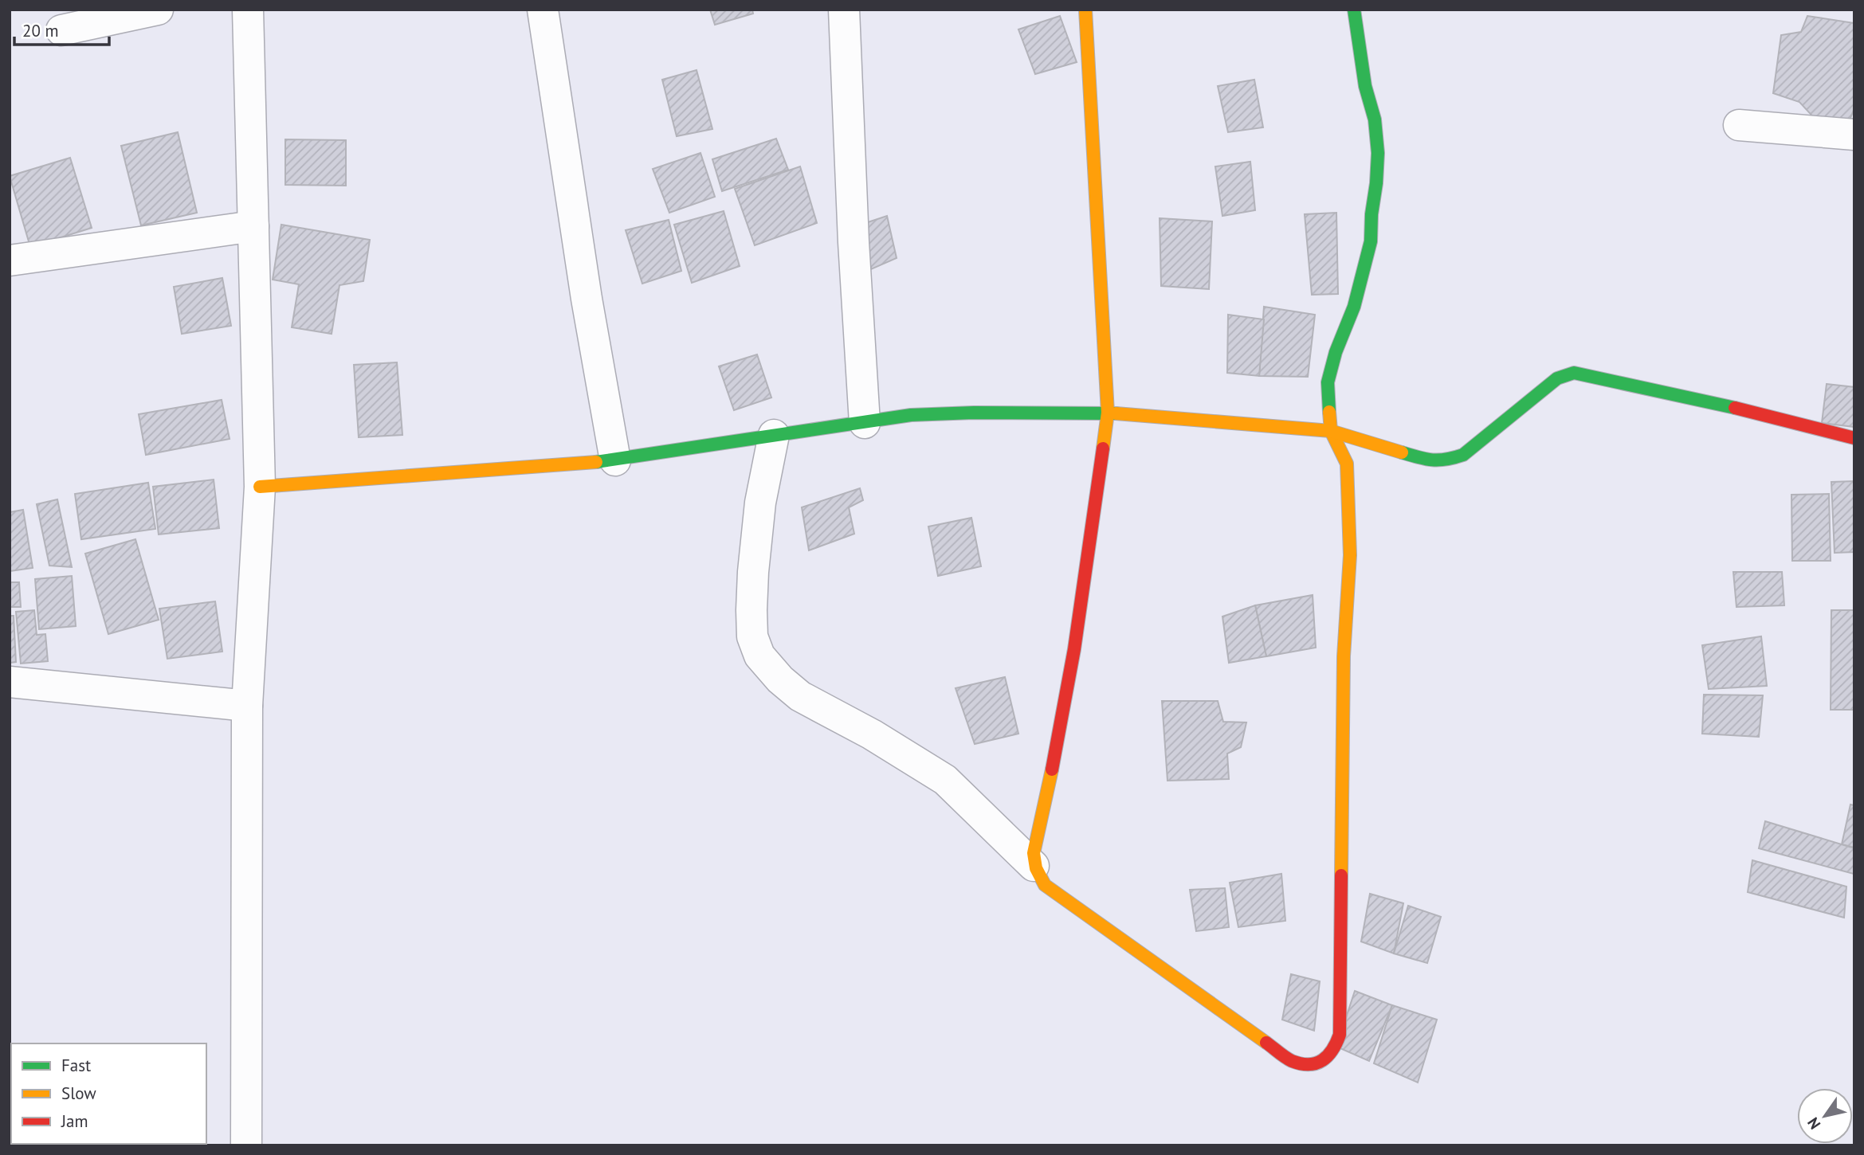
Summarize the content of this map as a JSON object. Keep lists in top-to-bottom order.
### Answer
{
  "legend": ["Fast", "Slow", "Jam"],
  "scale_bar": "20 m",
  "north": "bottom left"
}
